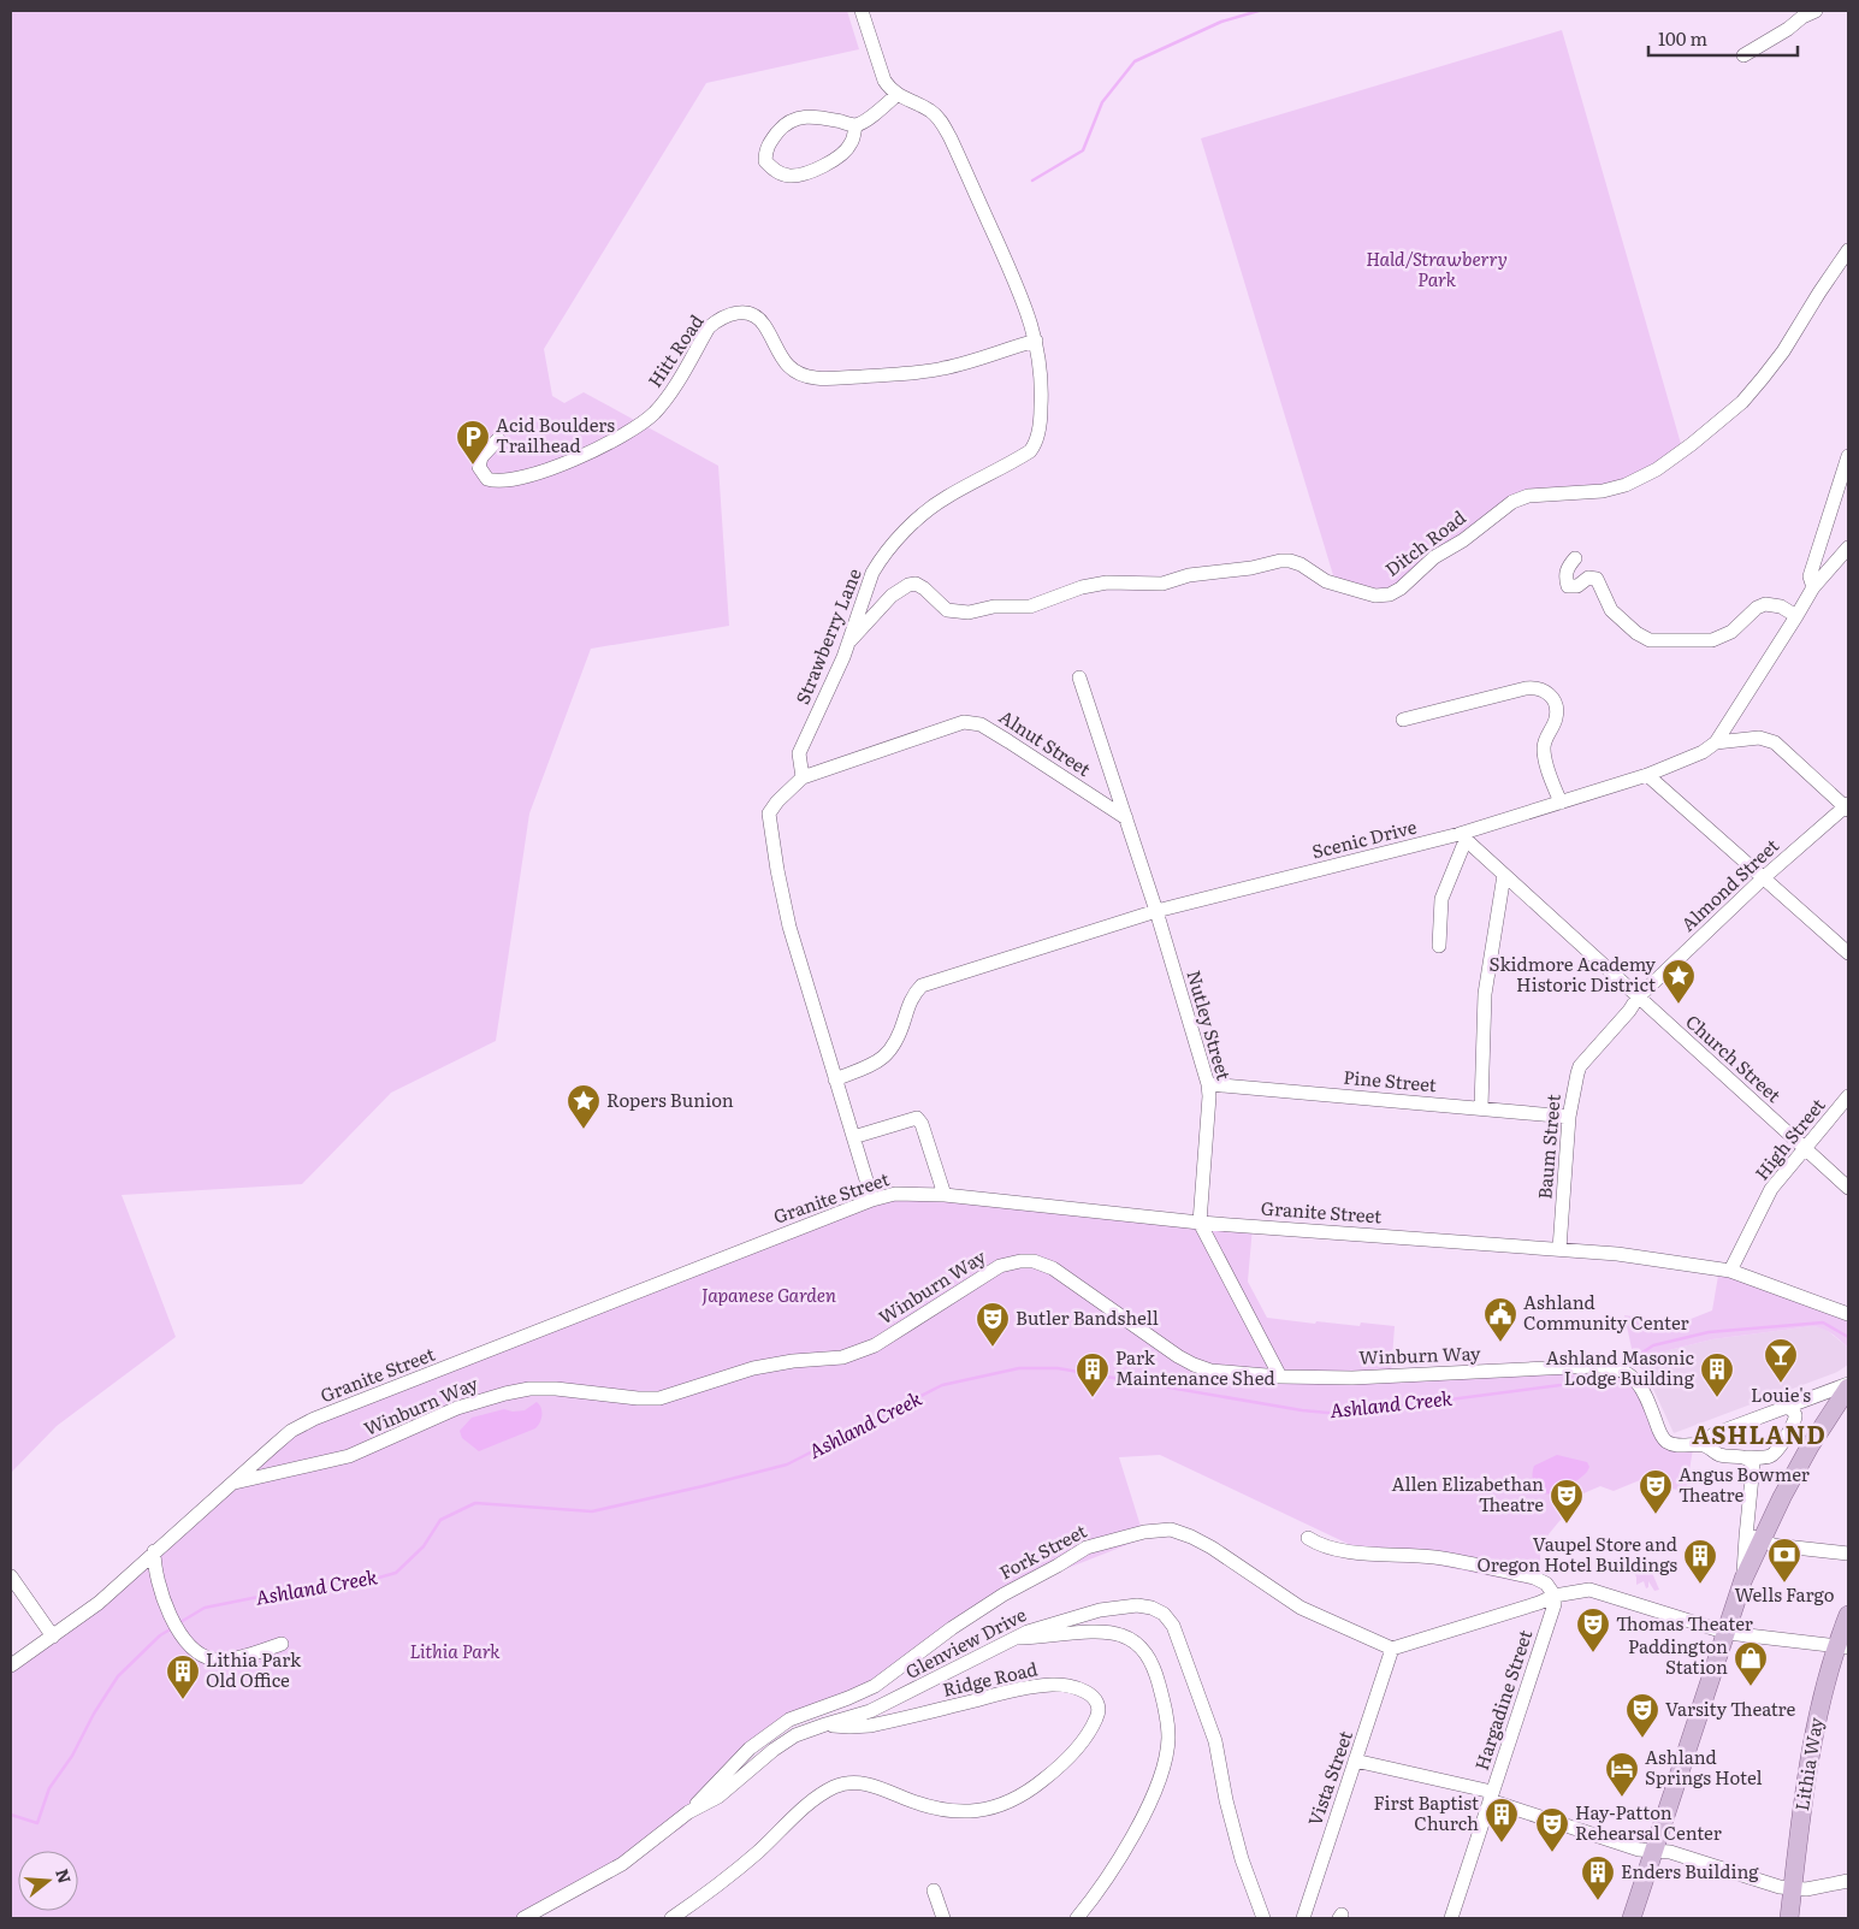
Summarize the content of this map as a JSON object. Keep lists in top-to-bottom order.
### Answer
{
  "streets": {
    "main road": ["Lithia Way"],
    "street": [
      "Hitt Road",
      "Ditch Road",
      "Strawberry Lane",
      "Alnut Street",
      "Scenic Drive",
      "Almond Street",
      "Nutley Street",
      "Church Street",
      "Pine Street",
      "High Street",
      "Baum Street",
      "Granite Street",
      "Winburn Way",
      "Fork Street",
      "Glenview Drive",
      "Ridge Road",
      "Hargadine Street",
      "Vista Street"
    ]
  },
  "crossings": [
    ["Hitt Road", "Strawberry Lane"],
    ["Ditch Road", "Strawberry Lane"],
    ["Strawberry Lane", "Alnut Street"],
    ["Alnut Street", "Nutley Street"],
    ["Scenic Drive", "Nutley Street"],
    ["Scenic Drive", "Church Street"],
    ["Almond Street", "Church Street"],
    ["Almond Street", "Baum Street"],
    ["Nutley Street", "Pine Street"],
    ["Nutley Street", "Granite Street"],
    ["Church Street", "High Street"],
    ["Church Street", "Baum Street"],
    ["Pine Street", "Baum Street"],
    ["High Street", "Granite Street"],
    ["Baum Street", "Granite Street"],
    ["Granite Street", "Winburn Way"],
    ["Fork Street", "Glenview Drive"],
    ["Fork Street", "Vista Street"],
    ["Glenview Drive", "Ridge Road"]
  ],
  "districts": ["ASHLAND"],
  "water": ["Ashland Creek"],
  "parks": ["Hald/Strawberry Park", "Japanese Garden", "Lithia Park"],
  "places": {
    "parking": ["Acid Boulders Trailhead"],
    "place": ["Skidmore Academy Historic District", "Ropers Bunion"],
    "public building": ["Ashland Community Center"],
    "theatre": [
      "Butler Bandshell",
      "Angus Bowmer Theatre",
      "Allen Elizabethan Theatre",
      "Thomas Theater",
      "Varsity Theatre",
      "Hay-Patton Rehearsal Center"
    ],
    "bar": ["Louie's"],
    "building": [
      "Park Maintenance Shed",
      "Ashland Masonic Lodge Building",
      "Vaupel Store and Oregon Hotel Buildings",
      "Lithia Park Old Office",
      "First Baptist Church",
      "Enders Building"
    ],
    "bank": ["Wells Fargo"],
    "shop": ["Paddington Station"],
    "hotel": ["Ashland Springs Hotel"]
  },
  "scale_bar": "100 m",
  "north": "right"
}
